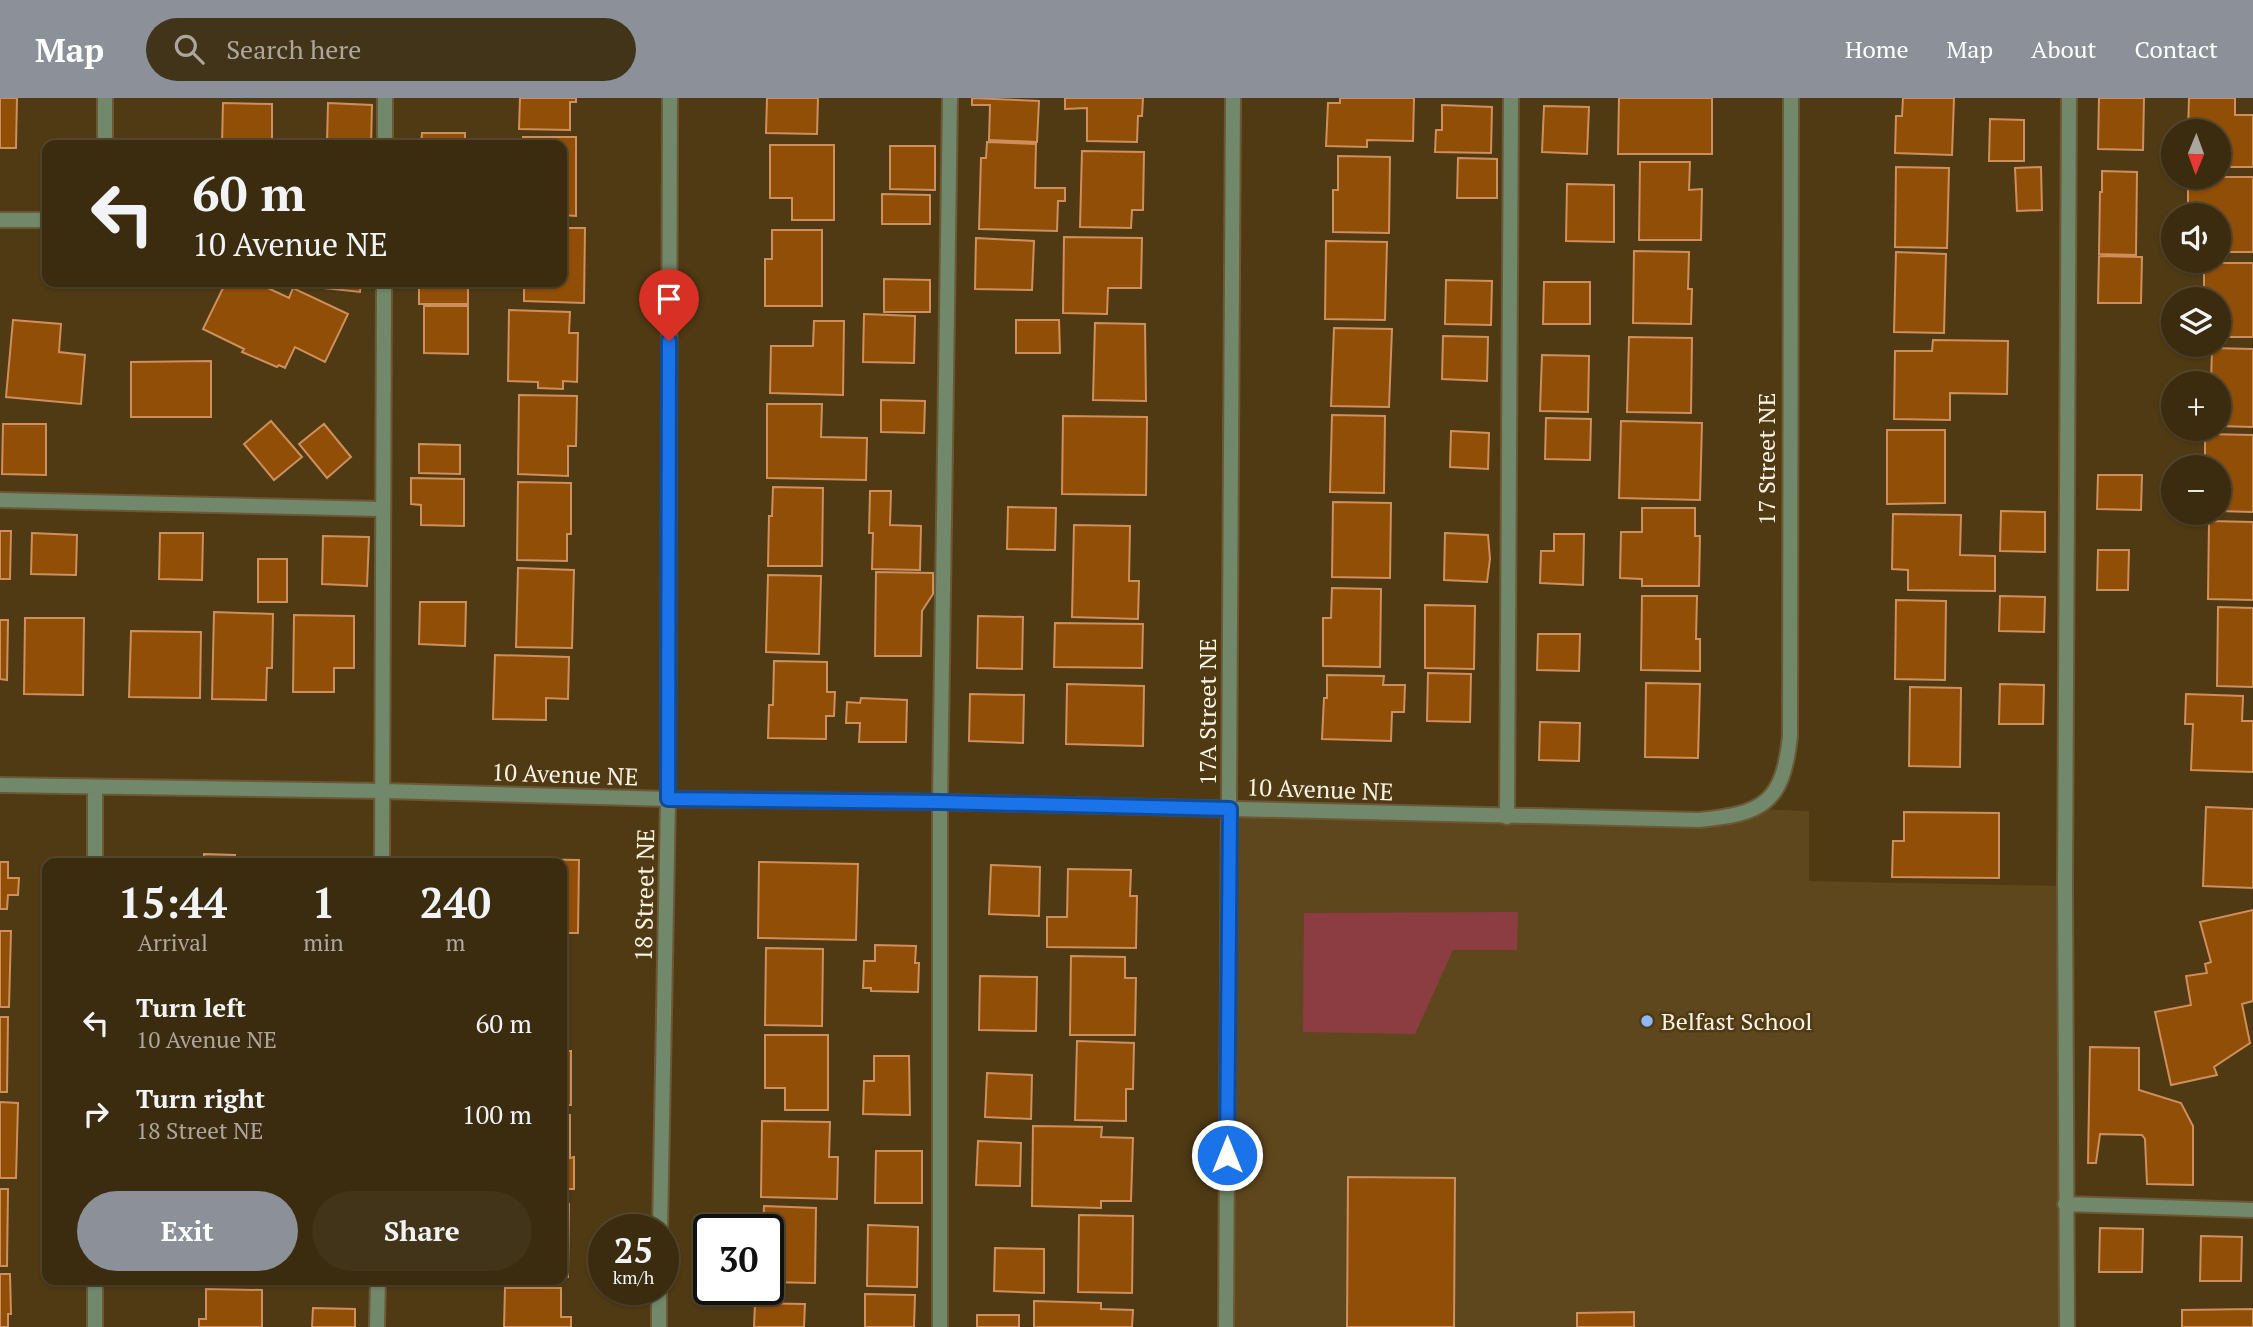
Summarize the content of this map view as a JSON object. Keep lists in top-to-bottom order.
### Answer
{
  "streets": {
    "street": [
      "17 Street NE",
      "17A Street NE",
      "10 Avenue NE",
      "18 Street NE"
    ]
  },
  "crossings": [
    ["17 Street NE", "10 Avenue NE"],
    ["17A Street NE", "10 Avenue NE"],
    ["10 Avenue NE", "18 Street NE"]
  ],
  "places": ["Belfast School"],
  "north": "bottom",
  "page": {
    "header": "Map",
    "search": "Search here",
    "nav": [
      "Home",
      "Map",
      "About",
      "Contact"
    ],
    "map_buttons": ["+", "−"],
    "turn": ["60 m", "10 Avenue NE"],
    "eta": [
      "15:44",
      "Arrival",
      "1",
      "min",
      "240",
      "m"
    ],
    "list": [
      {
        "name": "Turn left",
        "note": "10 Avenue NE",
        "value": "60 m"
      },
      {
        "name": "Turn right",
        "note": "18 Street NE",
        "value": "100 m"
      }
    ],
    "buttons": ["Exit", "Share"],
    "speed": "25 km/h",
    "limit": "30"
  }
}
